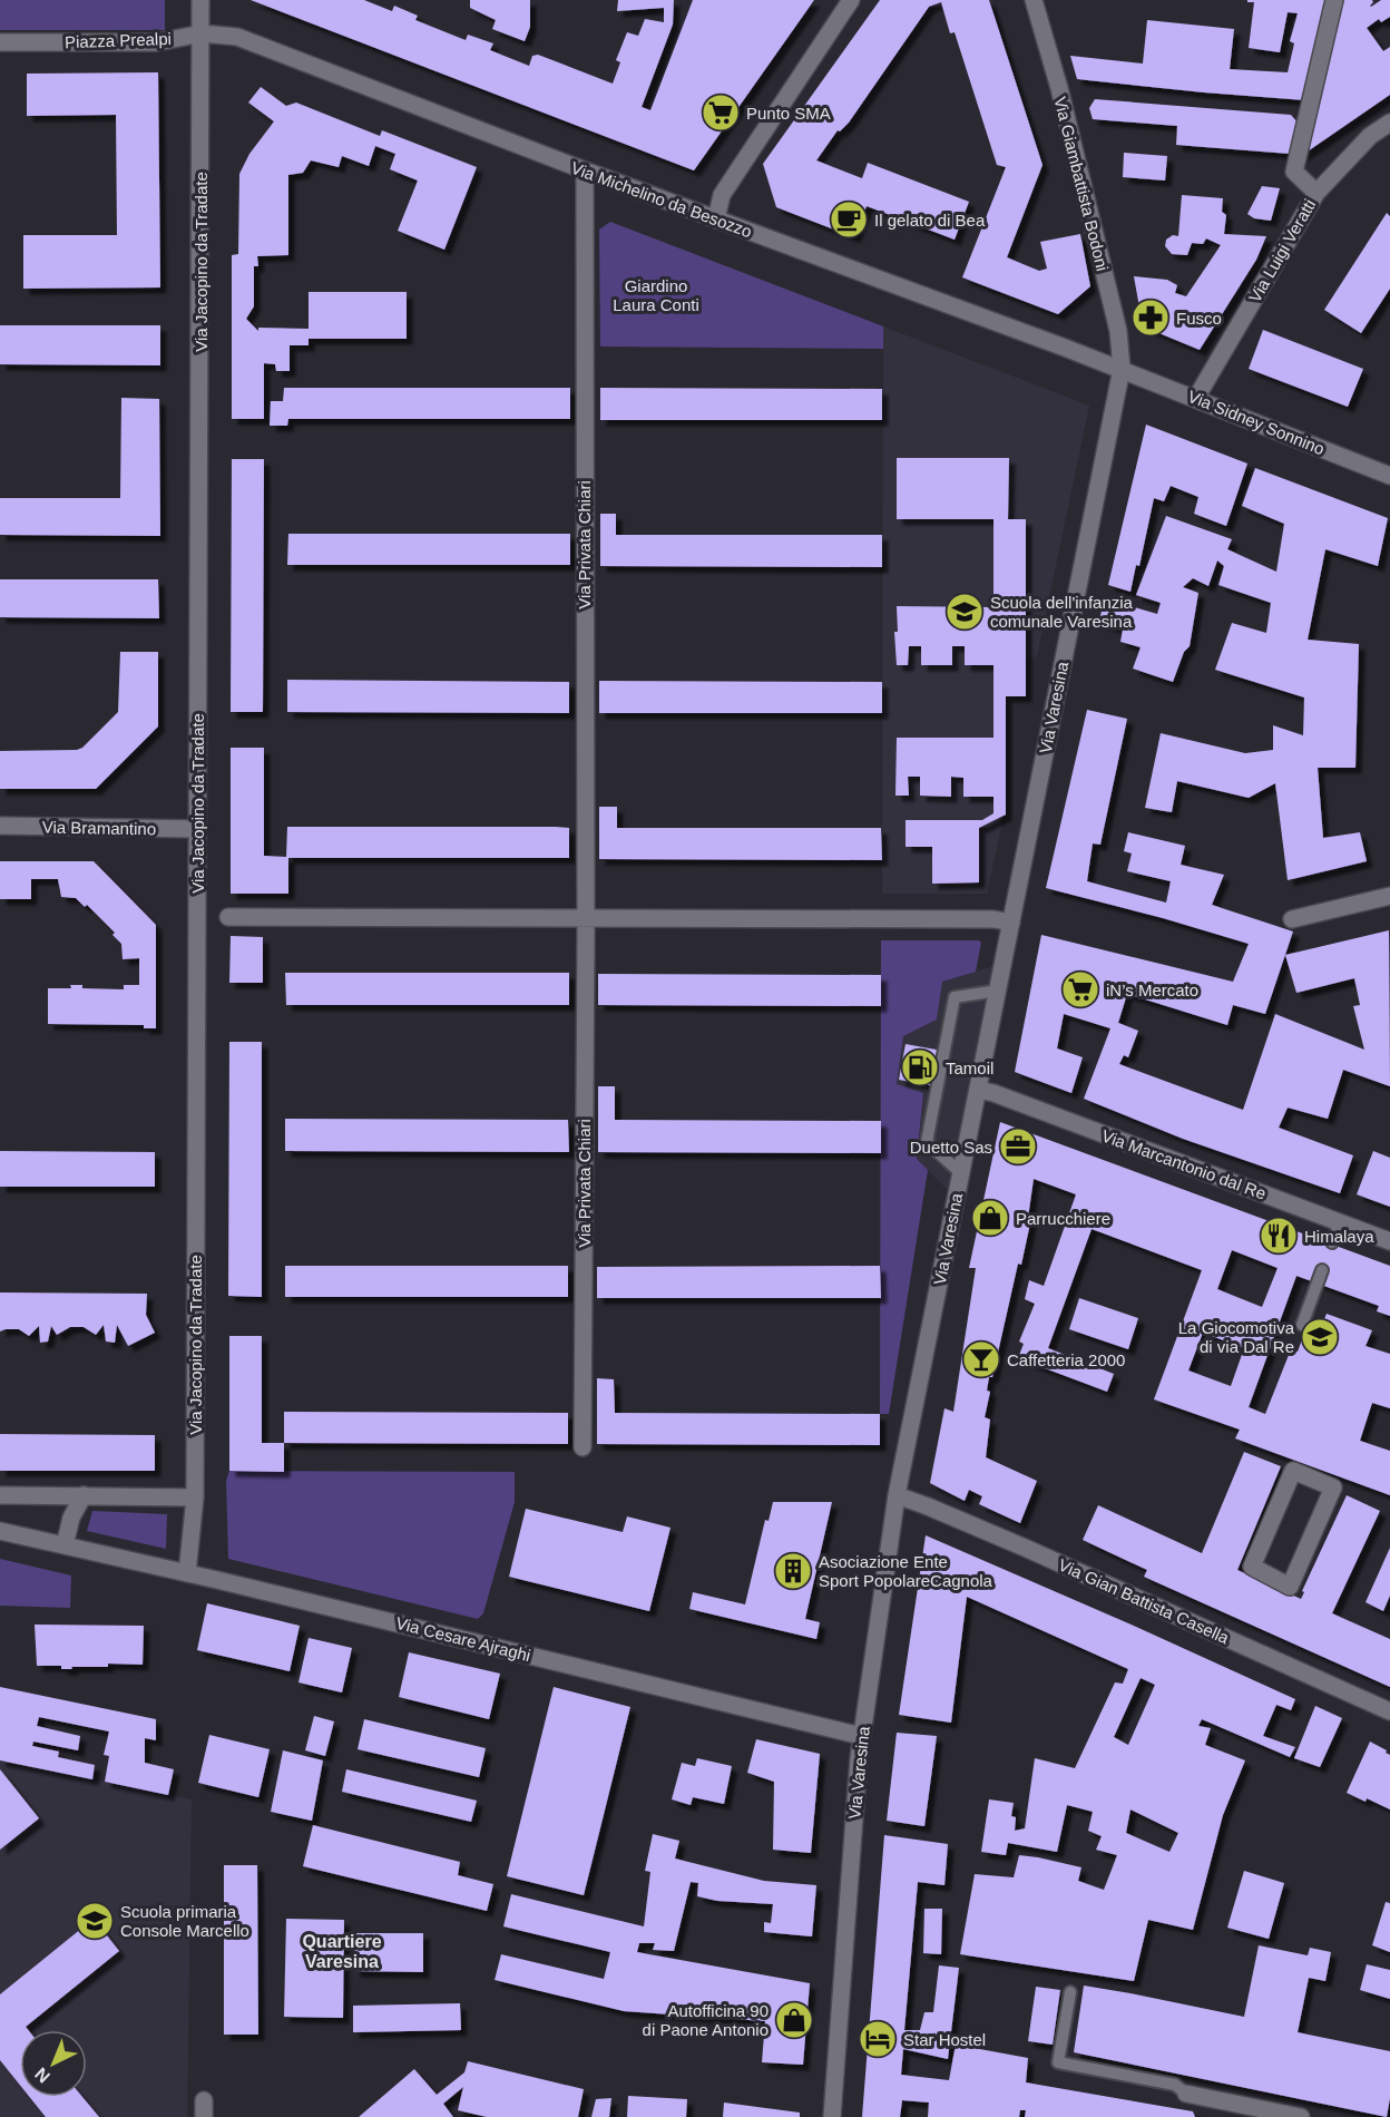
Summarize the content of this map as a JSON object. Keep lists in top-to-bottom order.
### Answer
{
  "streets": {
    "street": [
      "Piazza Prealpi",
      "Via Giambattista Bodoni",
      "Via Michelino da Besozzo",
      "Via Luigi Veratti",
      "Via Jacopino da Tradate",
      "Via Sidney Sonnino",
      "Via Privata Chiari",
      "Via Varesina",
      "Via Bramantino",
      "Via Marcantonio dal Re",
      "Via Gian Battista Casella",
      "Via Cesare Ajraghi"
    ]
  },
  "crossings": [
    ["Piazza Prealpi", "Via Michelino da Besozzo"],
    ["Piazza Prealpi", "Via Jacopino da Tradate"],
    ["Via Giambattista Bodoni", "Via Michelino da Besozzo"],
    ["Via Giambattista Bodoni", "Via Sidney Sonnino"],
    ["Via Giambattista Bodoni", "Via Varesina"],
    ["Via Michelino da Besozzo", "Via Jacopino da Tradate"],
    ["Via Michelino da Besozzo", "Via Sidney Sonnino"],
    ["Via Michelino da Besozzo", "Via Privata Chiari"],
    ["Via Michelino da Besozzo", "Via Varesina"],
    ["Via Luigi Veratti", "Via Sidney Sonnino"],
    ["Via Jacopino da Tradate", "Via Bramantino"],
    ["Via Jacopino da Tradate", "Via Cesare Ajraghi"],
    ["Via Sidney Sonnino", "Via Varesina"],
    ["Via Varesina", "Via Marcantonio dal Re"],
    ["Via Varesina", "Via Gian Battista Casella"],
    ["Via Varesina", "Via Cesare Ajraghi"]
  ],
  "districts": ["Quartiere Varesina"],
  "parks": ["Giardino Laura Conti"],
  "places": {
    "supermarket": ["Punto SMA", "iN’s Mercato"],
    "cafe": ["Il gelato di Bea"],
    "pharmacy": ["Fusco"],
    "school or university": ["Scuola dell'infanzia comunale Varesina", "La Giocomotiva di via Dal Re", "Scuola primaria Console Marcello"],
    "fuel station": ["Tamoil"],
    "office": ["Duetto Sas"],
    "shop": ["Parrucchiere", "Autofficina 90 di Paone Antonio"],
    "restaurant": ["Himalaya"],
    "bar": ["Caffetteria 2000"],
    "building": ["Asociazione Ente Sport PopolareCagnola"],
    "hotel": ["Star Hostel"]
  },
  "north": "bottom left"
}
